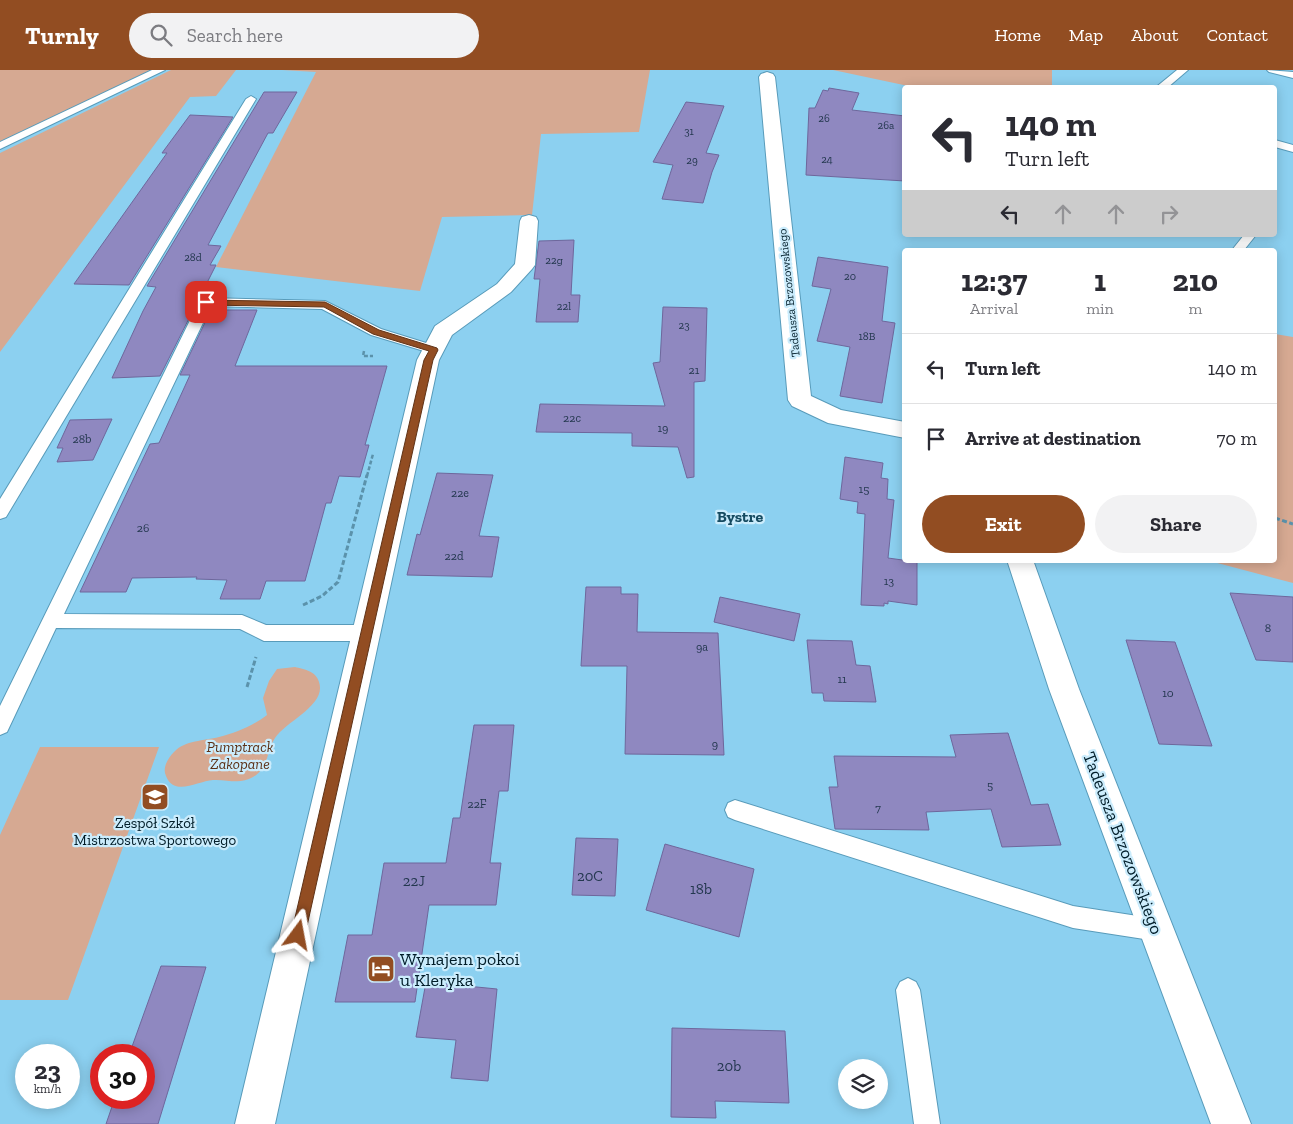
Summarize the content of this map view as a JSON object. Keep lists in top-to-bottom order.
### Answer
{
  "streets": {
    "street": ["Tadeusza Brzozowskiego"]
  },
  "districts": ["Bystre"],
  "parks": ["Pumptrack Zakopane"],
  "places": {
    "school or university": ["Zespół Szkół Mistrzostwa Sportowego"],
    "hotel": ["Wynajem pokoi u Kleryka"]
  },
  "house_numbers": [
    "26",
    "26a",
    "31",
    "24",
    "29",
    "28d",
    "22g",
    "20",
    "22l",
    "23",
    "18B",
    "21",
    "22c",
    "19",
    "28b",
    "15",
    "22e",
    "26",
    "22d",
    "13",
    "8",
    "9a",
    "11",
    "10",
    "9",
    "5",
    "22F",
    "7",
    "20C",
    "22J",
    "18b",
    "20b"
  ],
  "page": {
    "header": "Turnly",
    "search": "Search here",
    "nav": [
      "Home",
      "Map",
      "About",
      "Contact"
    ],
    "turn": ["140 m", "Turn left"],
    "eta": [
      "12:37",
      "Arrival",
      "1",
      "min",
      "210",
      "m"
    ],
    "list": [
      {
        "name": "Turn left",
        "value": "140 m"
      },
      {
        "name": "Arrive at destination",
        "value": "70 m"
      }
    ],
    "buttons": ["Exit", "Share"],
    "speed": "23 km/h",
    "limit": "30"
  }
}
